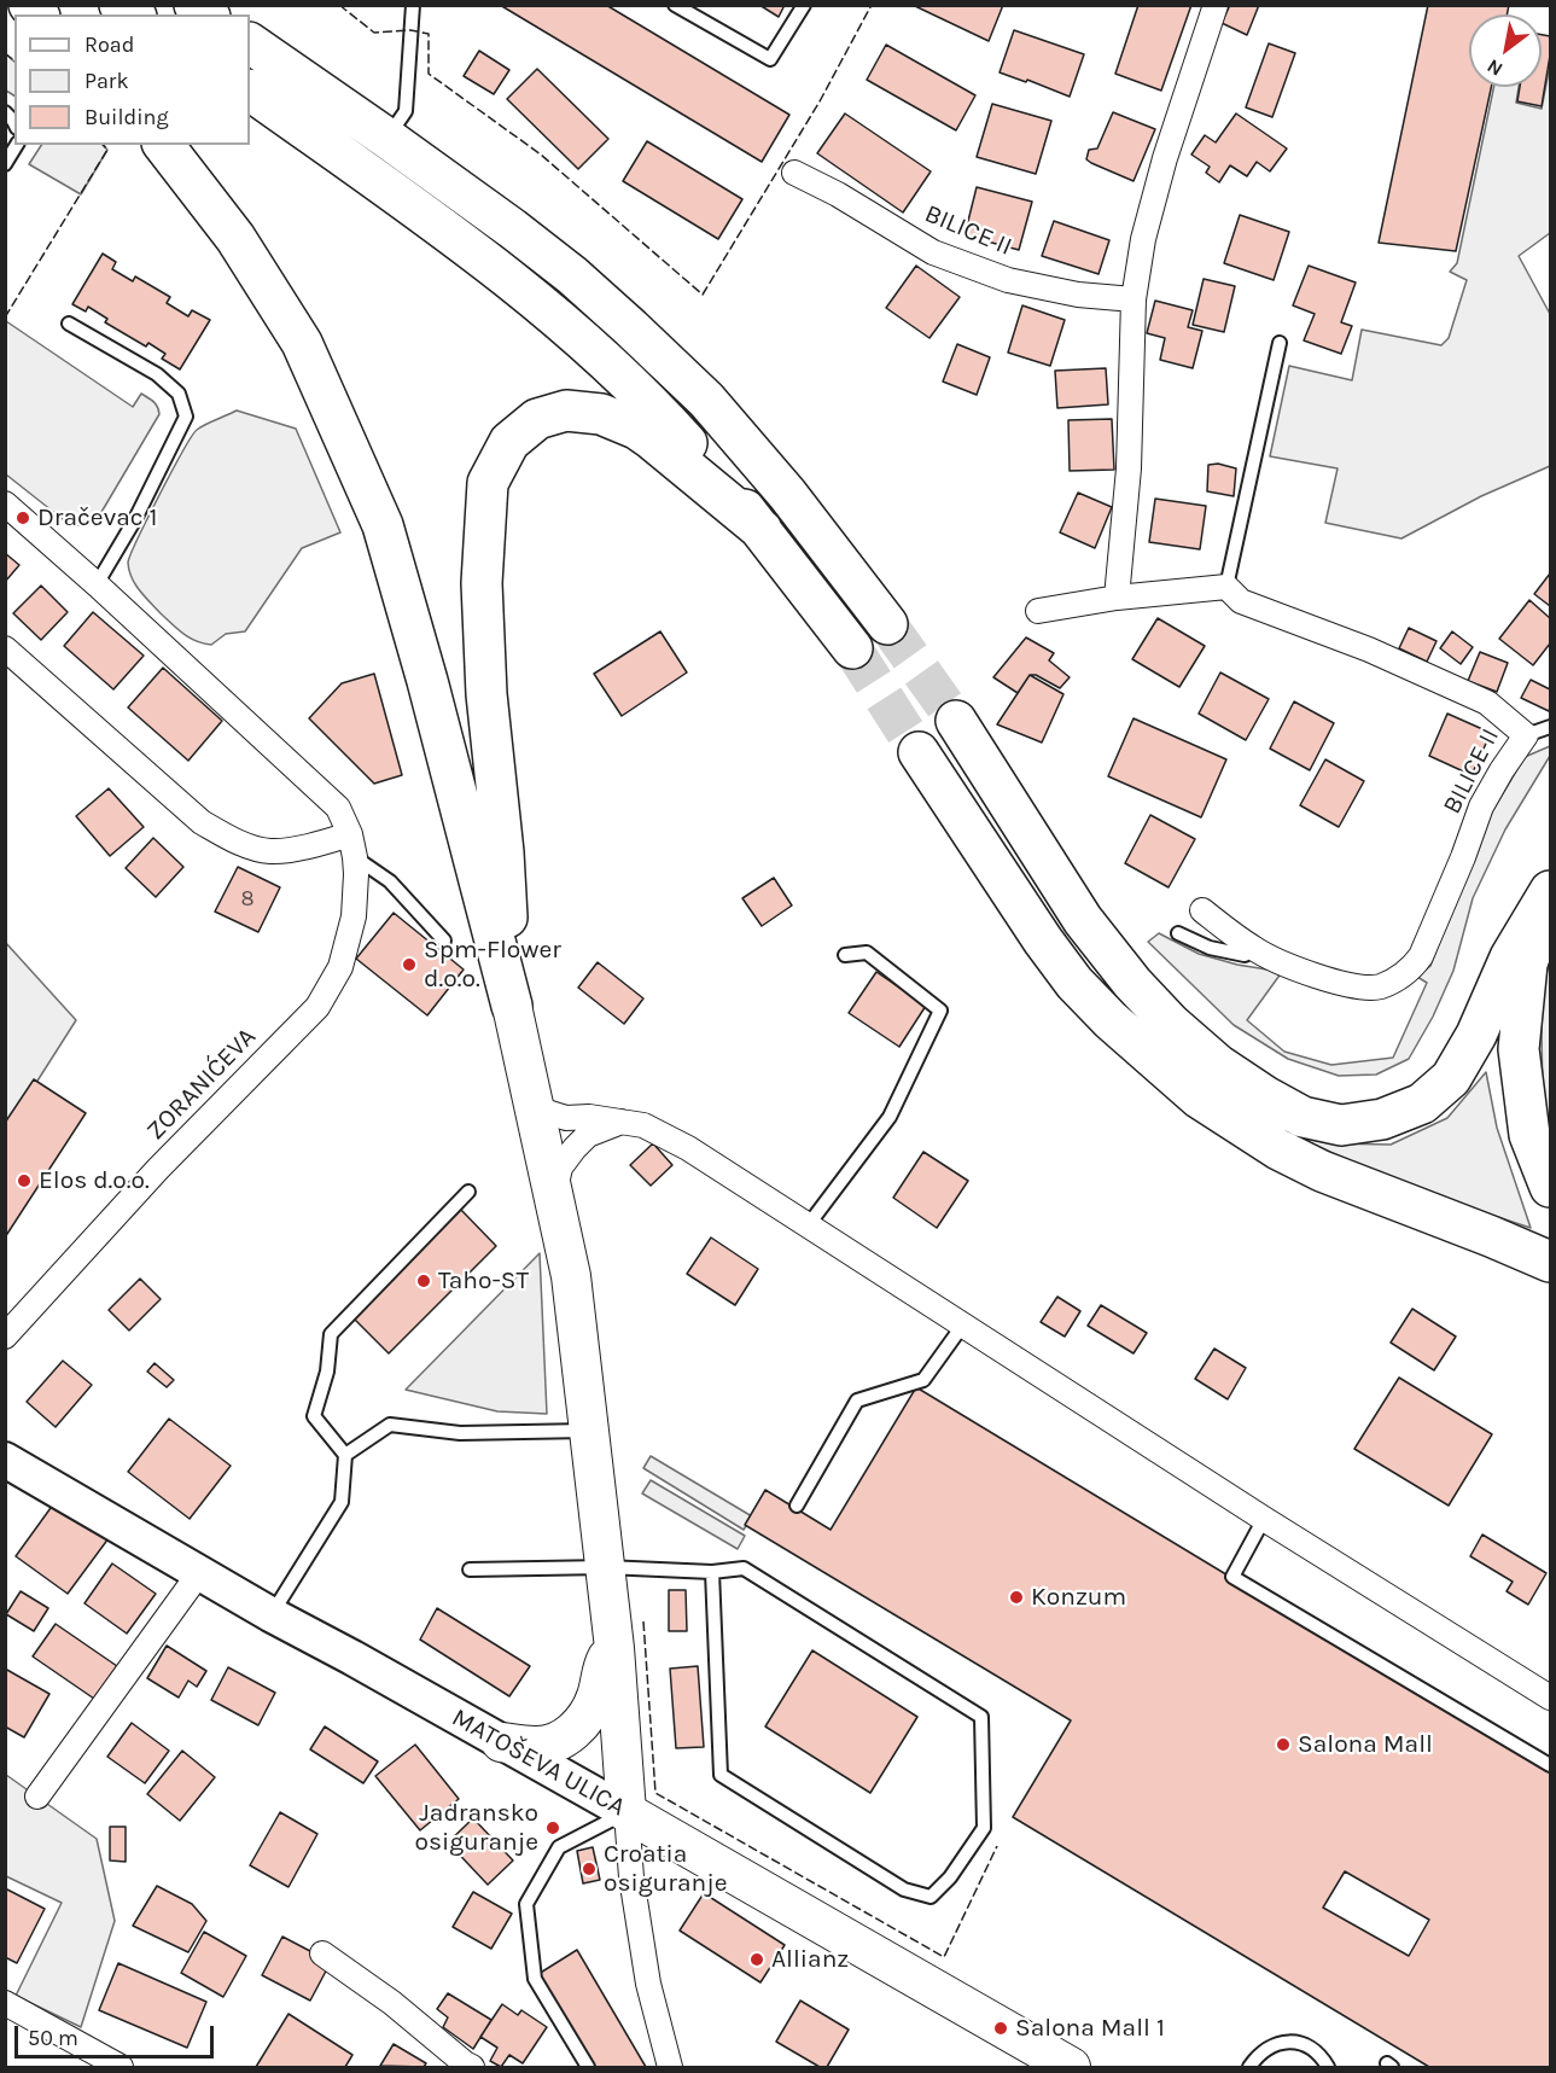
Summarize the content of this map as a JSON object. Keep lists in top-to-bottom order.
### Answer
{
  "streets": {
    "main road": ["MATOŠEVA ULICA"],
    "street": ["BILICE II", "ZORANIĆEVA"]
  },
  "places": [
    "Dračevac 1",
    "Spm-Flower d.o.o.",
    "Elos d.o.o.",
    "Taho-ST",
    "Konzum",
    "Salona Mall",
    "Jadransko osiguranje",
    "Croatia osiguranje",
    "Allianz",
    "Salona Mall 1"
  ],
  "house_numbers": ["8"],
  "legend": ["Road", "Park", "Building"],
  "scale_bar": "50 m",
  "north": "bottom left"
}
